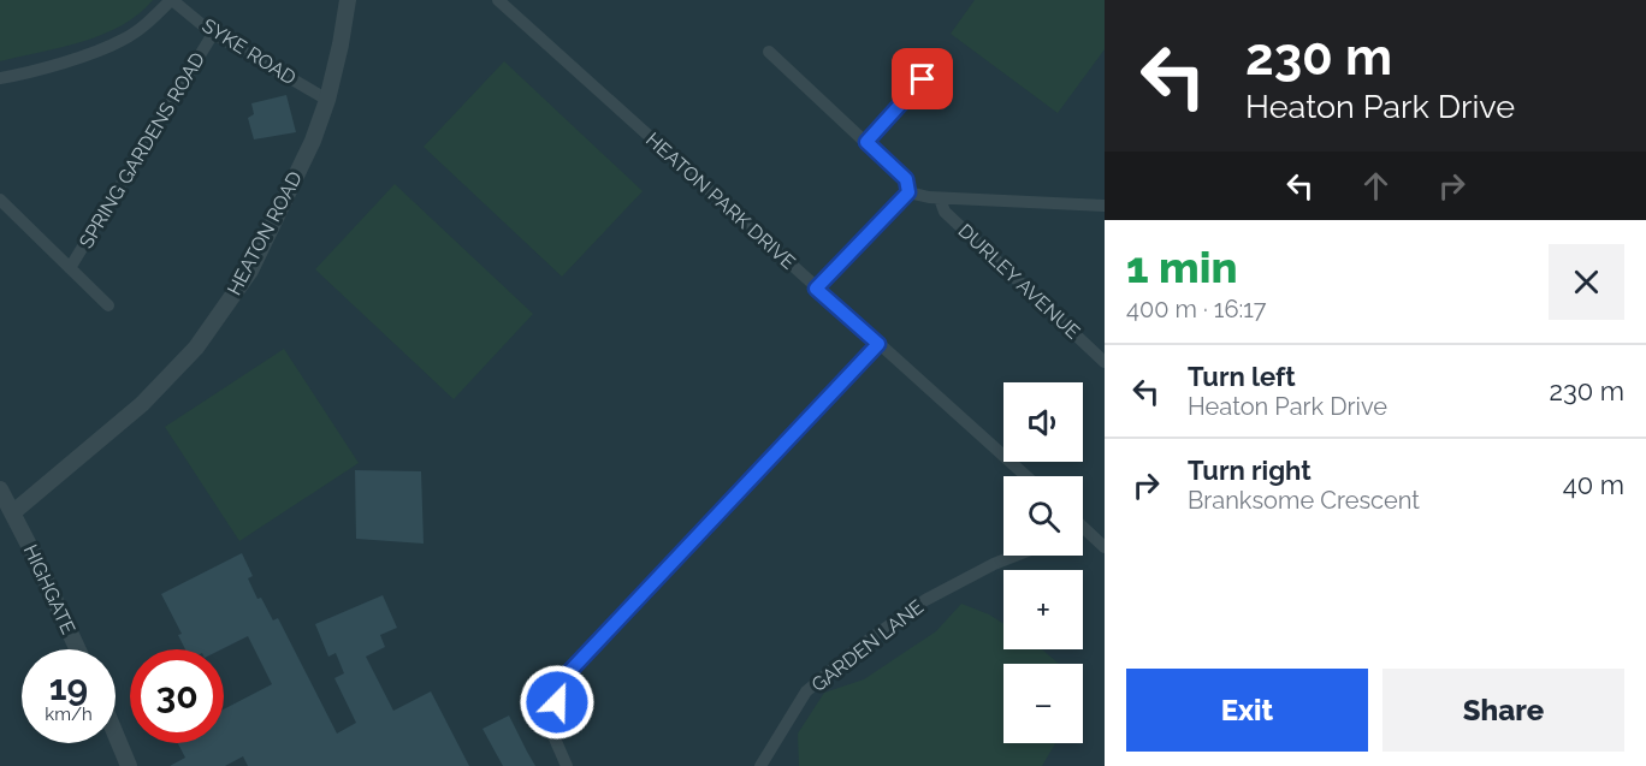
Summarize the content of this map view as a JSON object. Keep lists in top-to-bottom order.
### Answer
{
  "streets": {
    "street": [
      "SYKE ROAD",
      "SPRING GARDENS ROAD",
      "HEATON PARK DRIVE",
      "HEATON ROAD",
      "DURLEY AVENUE",
      "HIGHGATE",
      "GARDEN LANE"
    ]
  },
  "crossings": [
    ["SYKE ROAD", "SPRING GARDENS ROAD"],
    ["SYKE ROAD", "HEATON ROAD"],
    ["HEATON ROAD", "HIGHGATE"]
  ],
  "page": {
    "turn": ["230 m", "Heaton Park Drive"],
    "heading": ["1 min", "400 m · 16:17"],
    "list": [
      {
        "name": "Turn left",
        "note": "Heaton Park Drive",
        "value": "230 m"
      },
      {
        "name": "Turn right",
        "note": "Branksome Crescent",
        "value": "40 m"
      }
    ],
    "map_buttons": ["+", "−"],
    "speed": "19 km/h",
    "limit": "30",
    "buttons": ["Exit", "Share"]
  }
}
